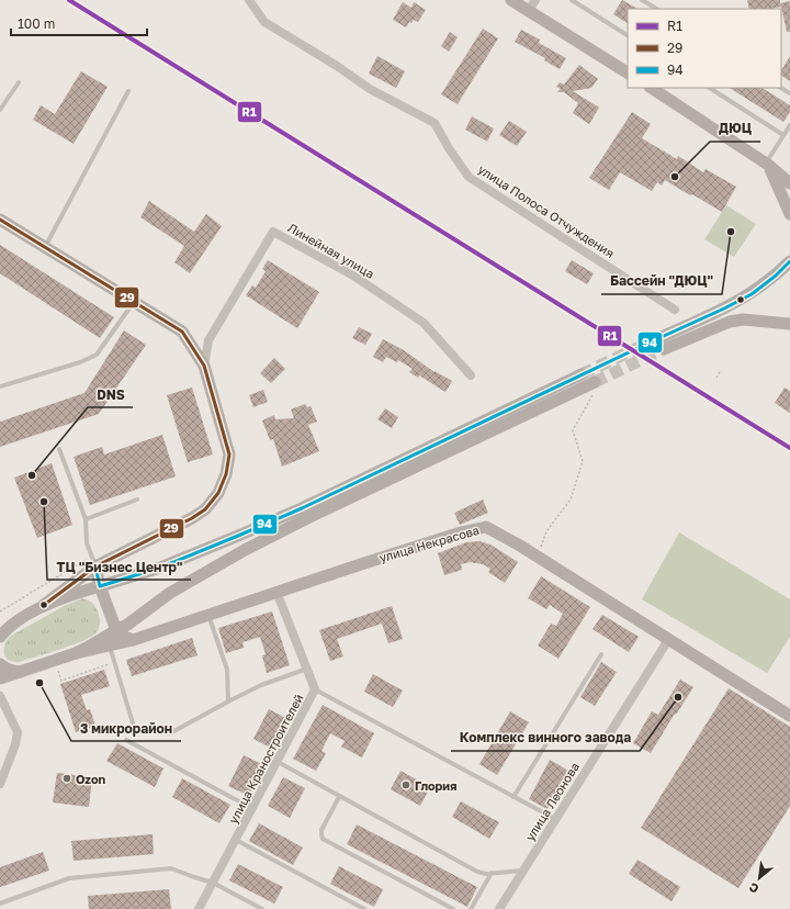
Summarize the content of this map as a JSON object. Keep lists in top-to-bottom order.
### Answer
{
  "streets": {
    "street": [
      "улица Полоса Отчуждения",
      "Линейная улица",
      "улица Некрасова",
      "улица Краностроителей",
      "улица Леонова"
    ]
  },
  "crossings": [
    ["улица Некрасова", "улица Краностроителей"],
    ["улица Некрасова", "улица Леонова"]
  ],
  "places": [
    "ДЮЦ",
    "Бассейн \"ДЮЦ\"",
    "DNS",
    "ТЦ \"Бизнес Центр\"",
    "3 микрорайон",
    "Комплекс винного завода",
    "Ozon",
    "Глория"
  ],
  "lines": ["transit line R1", "transit line 29", "transit line 94"],
  "legend": ["R1", "29", "94"],
  "scale_bar": "100 m",
  "north": "bottom left"
}
